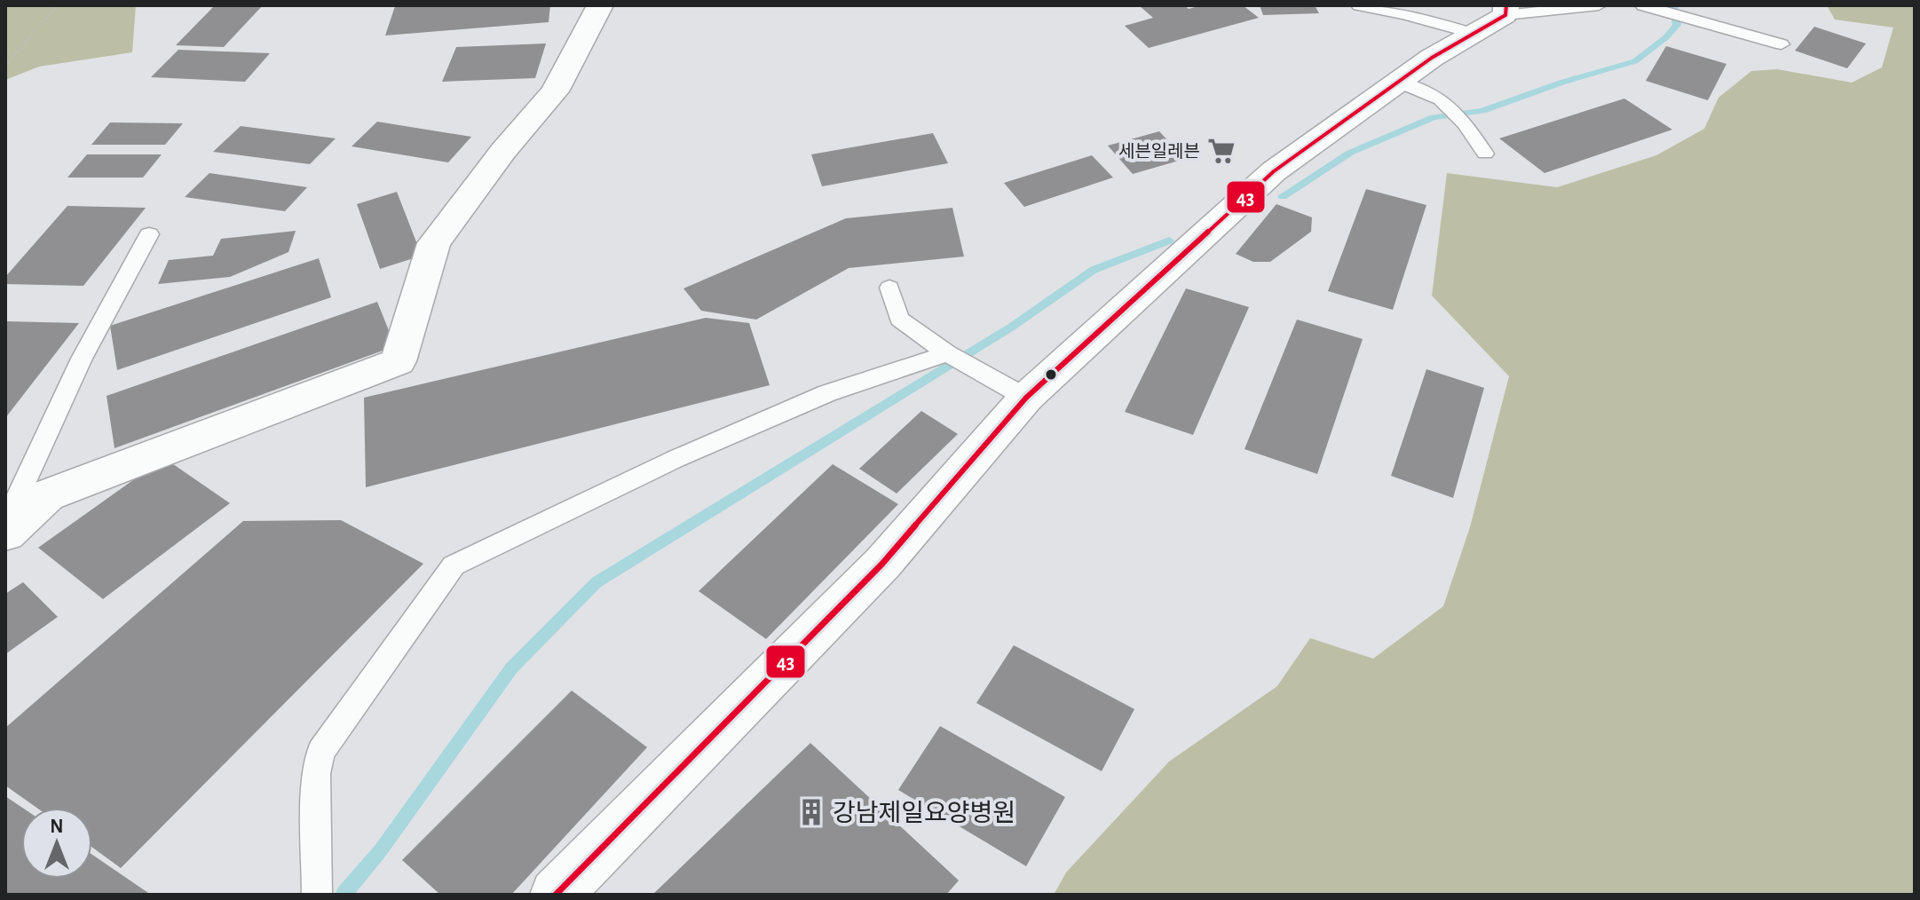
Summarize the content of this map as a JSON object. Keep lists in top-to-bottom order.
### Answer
{
  "places": {
    "supermarket": ["세븐일레븐"],
    "building": ["강남제일요양병원"]
  },
  "lines": ["transit line 43"],
  "north": "top"
}
